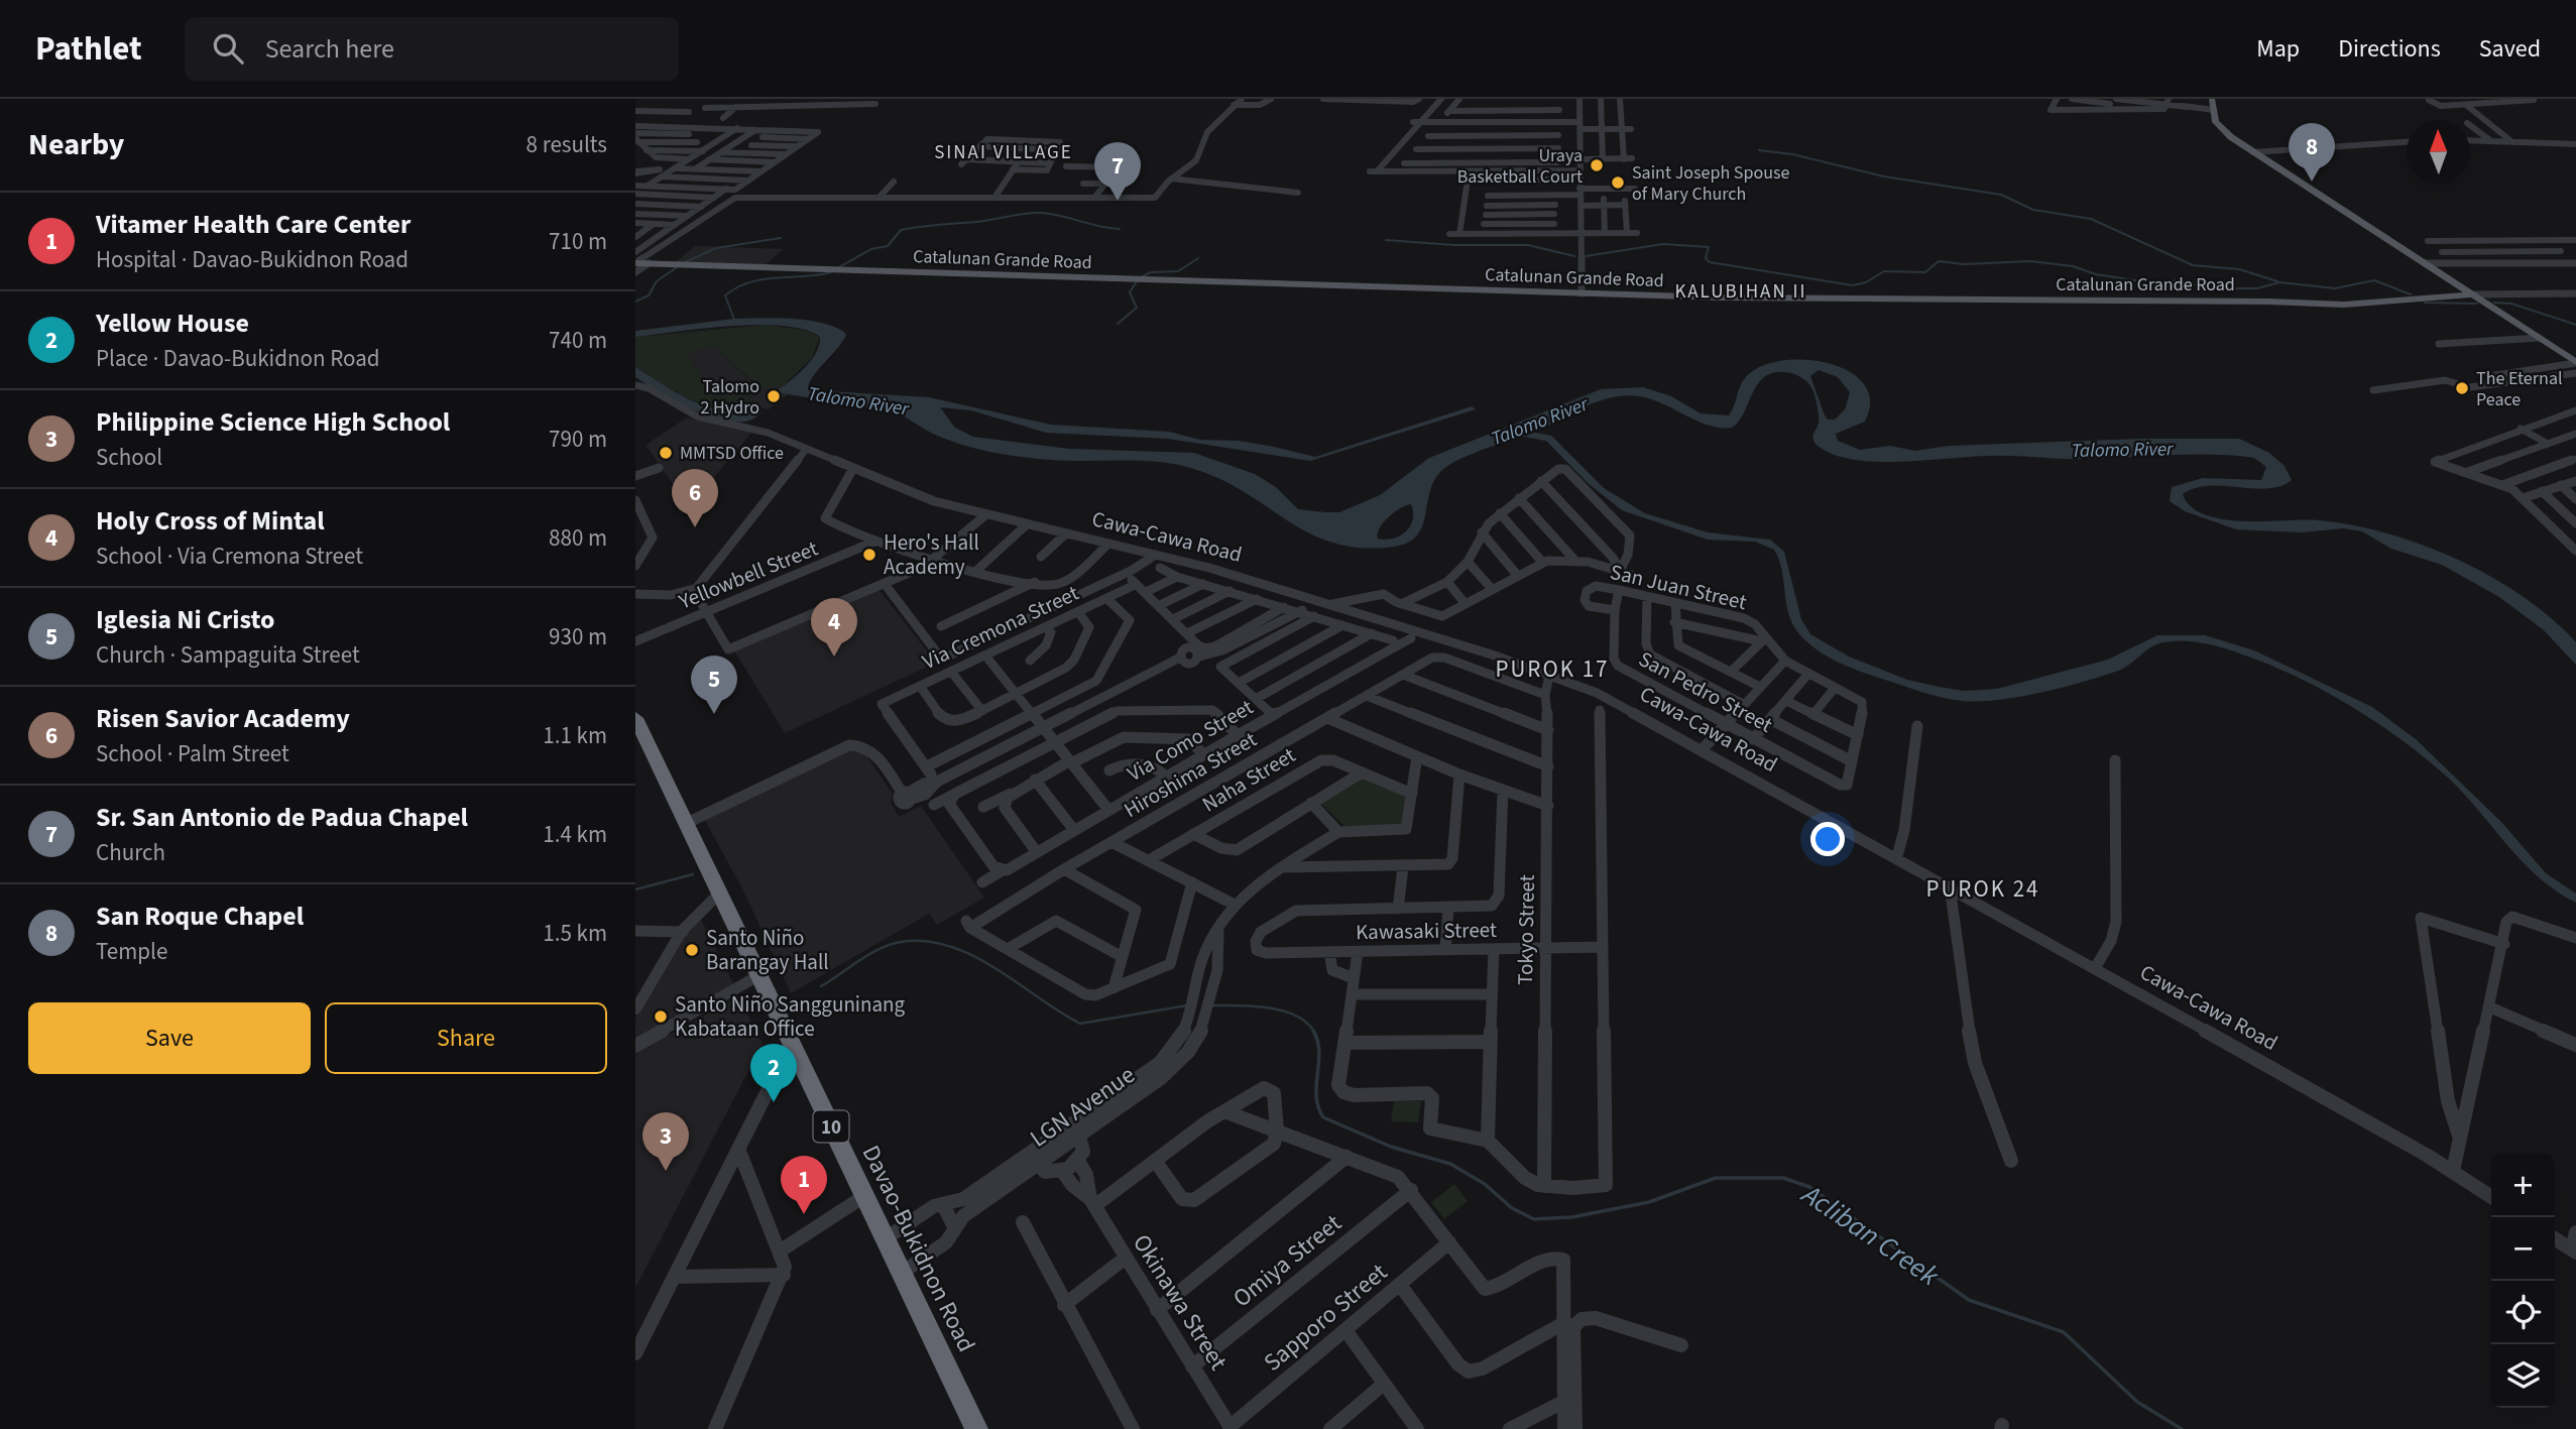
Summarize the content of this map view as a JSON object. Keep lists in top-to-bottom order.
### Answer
{
  "streets": {
    "highway": ["10", "Davao-Bukidnon Road"],
    "main road": ["Catalunan Grande Road"],
    "street": [
      "Cawa-Cawa Road",
      "Yellowbell Street",
      "San Juan Street",
      "Via Cremona Street",
      "San Pedro Street",
      "Via Como Street",
      "Hiroshima Street",
      "Naha Street",
      "Tokyo Street",
      "Kawasaki Street",
      "LGN Avenue",
      "Omiya Street",
      "Okinawa Street",
      "Sapporo Street"
    ]
  },
  "crossings": [
    ["Cawa-Cawa Road", "Tokyo Street"],
    ["San Juan Street", "San Pedro Street"],
    ["Hiroshima Street", "Tokyo Street"],
    ["Tokyo Street", "Kawasaki Street"],
    ["LGN Avenue", "Davao-Bukidnon Road"],
    ["10", "Davao-Bukidnon Road"],
    ["Omiya Street", "Okinawa Street"],
    ["Okinawa Street", "Sapporo Street"]
  ],
  "districts": [
    "SINAI VILLAGE",
    "KALUBIHAN II",
    "PUROK 17",
    "PUROK 24"
  ],
  "water": ["Talomo River", "Acliban Creek"],
  "places": [
    "Uraya Basketball Court",
    "Saint Joseph Spouse of Mary Church",
    "The Eternal Peace",
    "Talomo 2 Hydro",
    "MMTSD Office",
    "Hero's Hall Academy",
    "Santo Niño Barangay Hall",
    "Santo Niño Sangguninang Kabataan Office"
  ],
  "north": "top",
  "page": {
    "header": "Pathlet",
    "search": "Search here",
    "nav": ["Map", "Directions", "Saved"],
    "heading": ["Nearby", "8 results"],
    "pins": [
      "8",
      "7",
      "6",
      "4",
      "5",
      "2",
      "3",
      "1"
    ],
    "list": [
      {
        "mark": "1",
        "name": "Vitamer Health Care Center",
        "note": "Hospital · Davao-Bukidnon Road",
        "value": "710 m"
      },
      {
        "mark": "2",
        "name": "Yellow House",
        "note": "Place · Davao-Bukidnon Road",
        "value": "740 m"
      },
      {
        "mark": "3",
        "name": "Philippine Science High School",
        "note": "School",
        "value": "790 m"
      },
      {
        "mark": "4",
        "name": "Holy Cross of Mintal",
        "note": "School · Via Cremona Street",
        "value": "880 m"
      },
      {
        "mark": "5",
        "name": "Iglesia Ni Cristo",
        "note": "Church · Sampaguita Street",
        "value": "930 m"
      },
      {
        "mark": "6",
        "name": "Risen Savior Academy",
        "note": "School · Palm Street",
        "value": "1.1 km"
      },
      {
        "mark": "7",
        "name": "Sr. San Antonio de Padua Chapel",
        "note": "Church",
        "value": "1.4 km"
      },
      {
        "mark": "8",
        "name": "San Roque Chapel",
        "note": "Temple",
        "value": "1.5 km"
      }
    ],
    "buttons": ["Save", "Share"],
    "map_buttons": ["+", "−"]
  }
}
